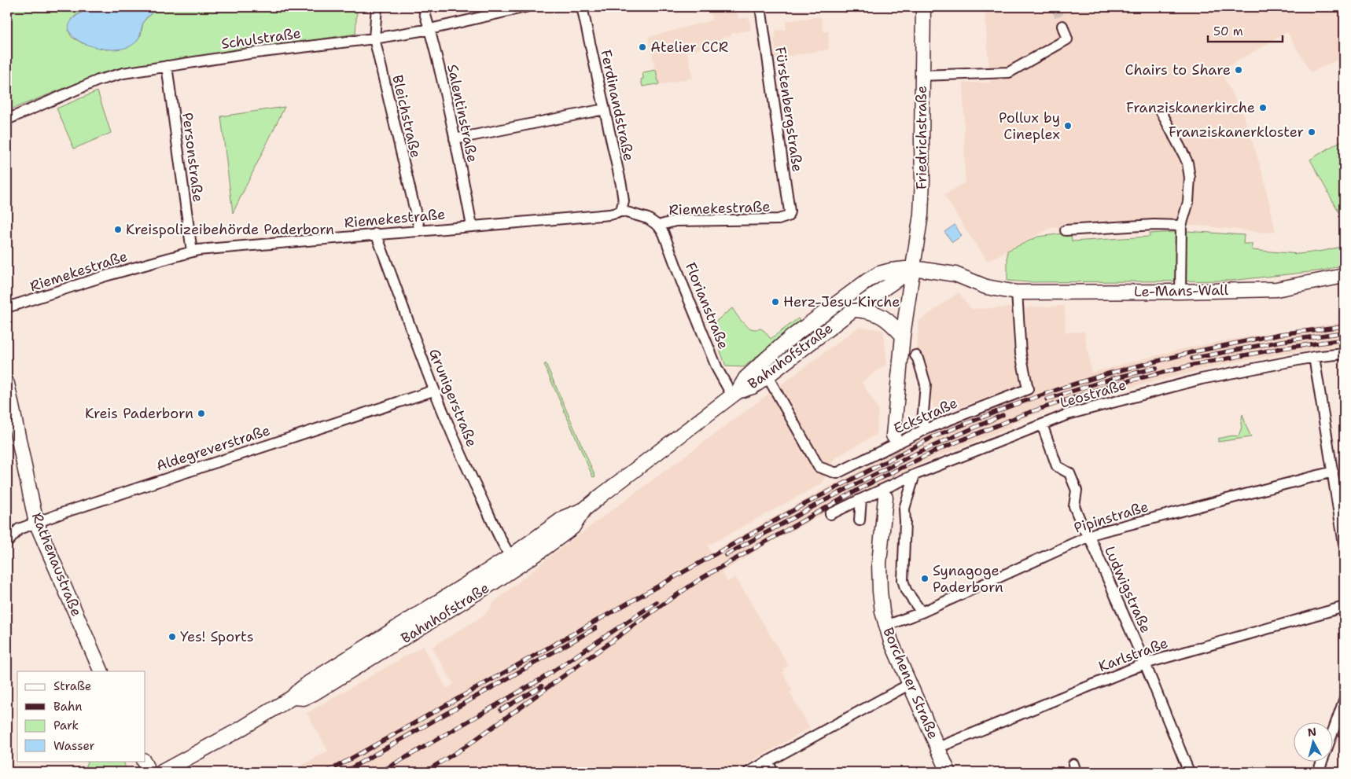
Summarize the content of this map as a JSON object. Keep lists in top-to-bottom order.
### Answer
{
  "streets": {
    "main road": [
      "Friedrichstraße",
      "Le-Mans-Wall",
      "Bahnhofstraße",
      "Rathenaustraße",
      "Borchener Straße"
    ],
    "street": [
      "Schulstraße",
      "Ferdinandstraße",
      "Fürstenbergstraße",
      "Salentinstraße",
      "Bleichstraße",
      "Personstraße",
      "Riemekestraße",
      "Florianstraße",
      "Leostraße",
      "Grunigerstraße",
      "Eckstraße",
      "Aldegreverstraße",
      "Pipinstraße",
      "Ludwigstraße",
      "Karlstraße"
    ]
  },
  "crossings": [
    ["Schulstraße", "Salentinstraße"],
    ["Schulstraße", "Bleichstraße"],
    ["Schulstraße", "Personstraße"],
    ["Ferdinandstraße", "Riemekestraße"],
    ["Fürstenbergstraße", "Riemekestraße"],
    ["Salentinstraße", "Riemekestraße"],
    ["Bleichstraße", "Riemekestraße"],
    ["Friedrichstraße", "Le-Mans-Wall"],
    ["Friedrichstraße", "Bahnhofstraße"],
    ["Personstraße", "Riemekestraße"],
    ["Riemekestraße", "Florianstraße"],
    ["Riemekestraße", "Grunigerstraße"],
    ["Le-Mans-Wall", "Bahnhofstraße"],
    ["Le-Mans-Wall", "Eckstraße"],
    ["Florianstraße", "Bahnhofstraße"],
    ["Bahnhofstraße", "Grunigerstraße"],
    ["Bahnhofstraße", "Eckstraße"],
    ["Leostraße", "Ludwigstraße"],
    ["Grunigerstraße", "Aldegreverstraße"],
    ["Aldegreverstraße", "Rathenaustraße"],
    ["Pipinstraße", "Ludwigstraße"],
    ["Pipinstraße", "Borchener Straße"],
    ["Ludwigstraße", "Karlstraße"],
    ["Karlstraße", "Borchener Straße"]
  ],
  "places": [
    "Atelier CCR",
    "Chairs to Share",
    "Franziskanerkirche",
    "Pollux by Cineplex",
    "Franziskanerkloster",
    "Kreispolizeibehörde Paderborn",
    "Herz-Jesu-Kirche",
    "Kreis Paderborn",
    "Synagoge Paderborn",
    "Yes! Sports"
  ],
  "legend": [
    "Straße",
    "Bahn",
    "Park",
    "Wasser"
  ],
  "scale_bar": "50 m",
  "north": "top"
}
